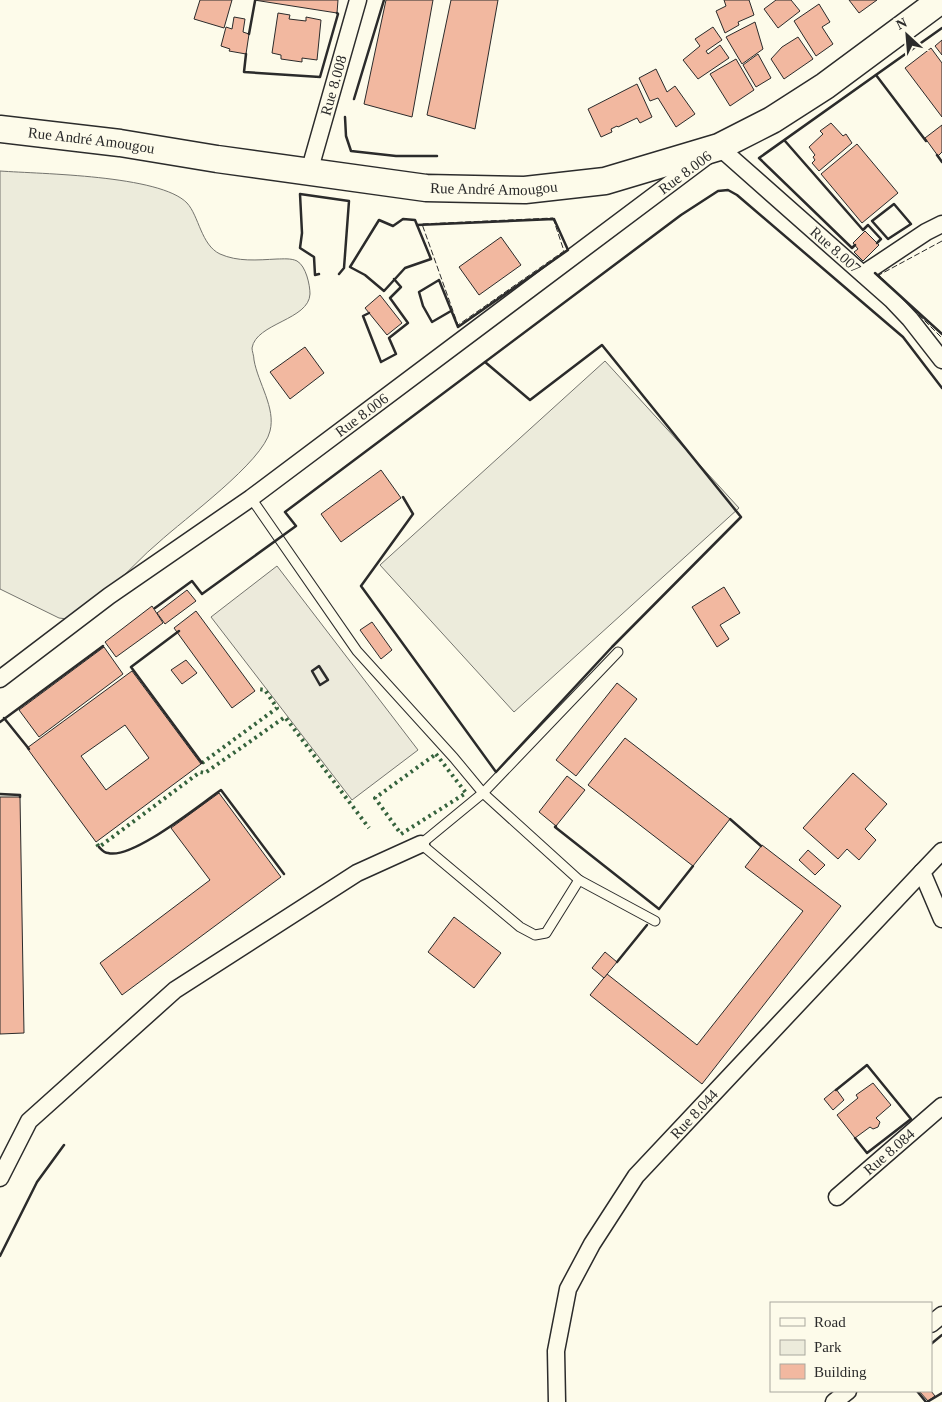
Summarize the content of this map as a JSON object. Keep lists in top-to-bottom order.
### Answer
{
  "streets": {
    "main road": ["Rue André Amougou"],
    "street": [
      "Rue 8.008",
      "Rue 8.006",
      "Rue 8.007",
      "Rue 8.044",
      "Rue 8.084"
    ]
  },
  "crossings": [
    ["Rue 8.008", "Rue André Amougou"],
    ["Rue André Amougou", "Rue 8.006"],
    ["Rue André Amougou", "Rue 8.007"],
    ["Rue 8.006", "Rue 8.007"]
  ],
  "legend": ["Road", "Park", "Building"],
  "north": "top left"
}
